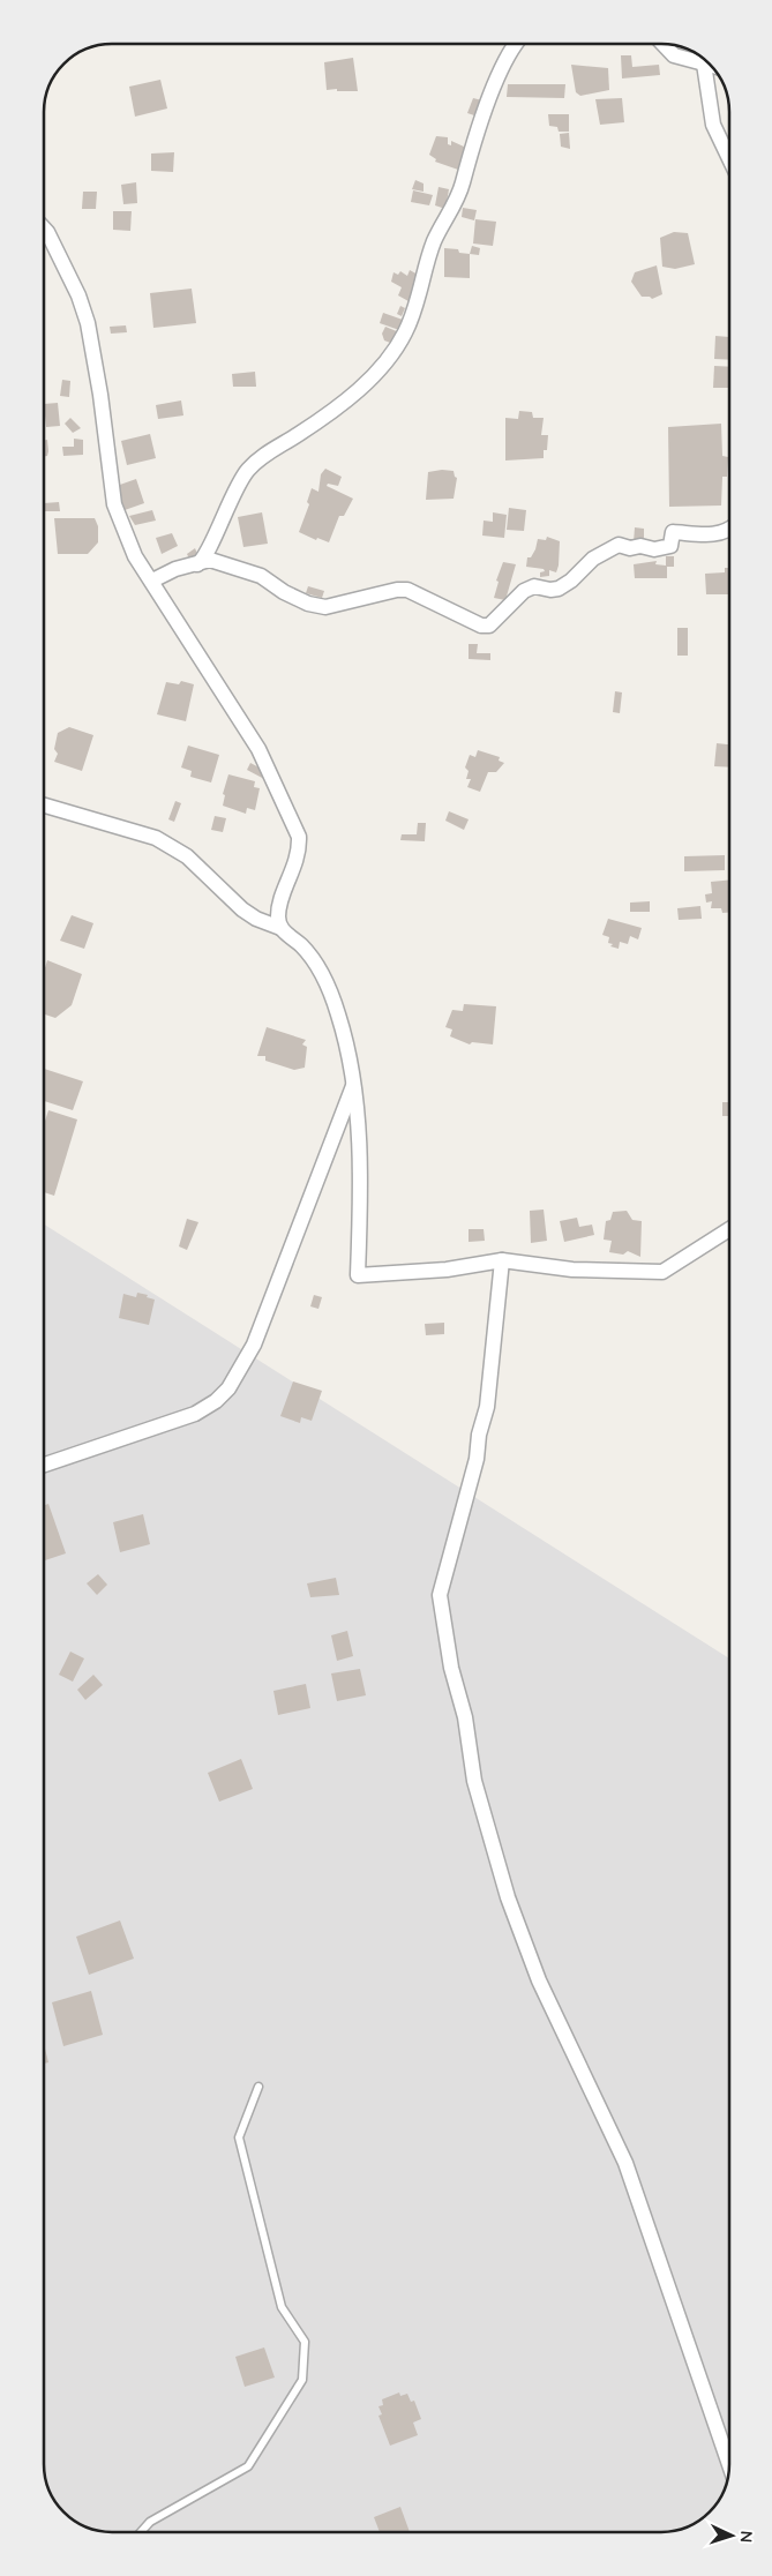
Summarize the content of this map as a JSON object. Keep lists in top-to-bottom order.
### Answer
{
  "north": "right"
}
